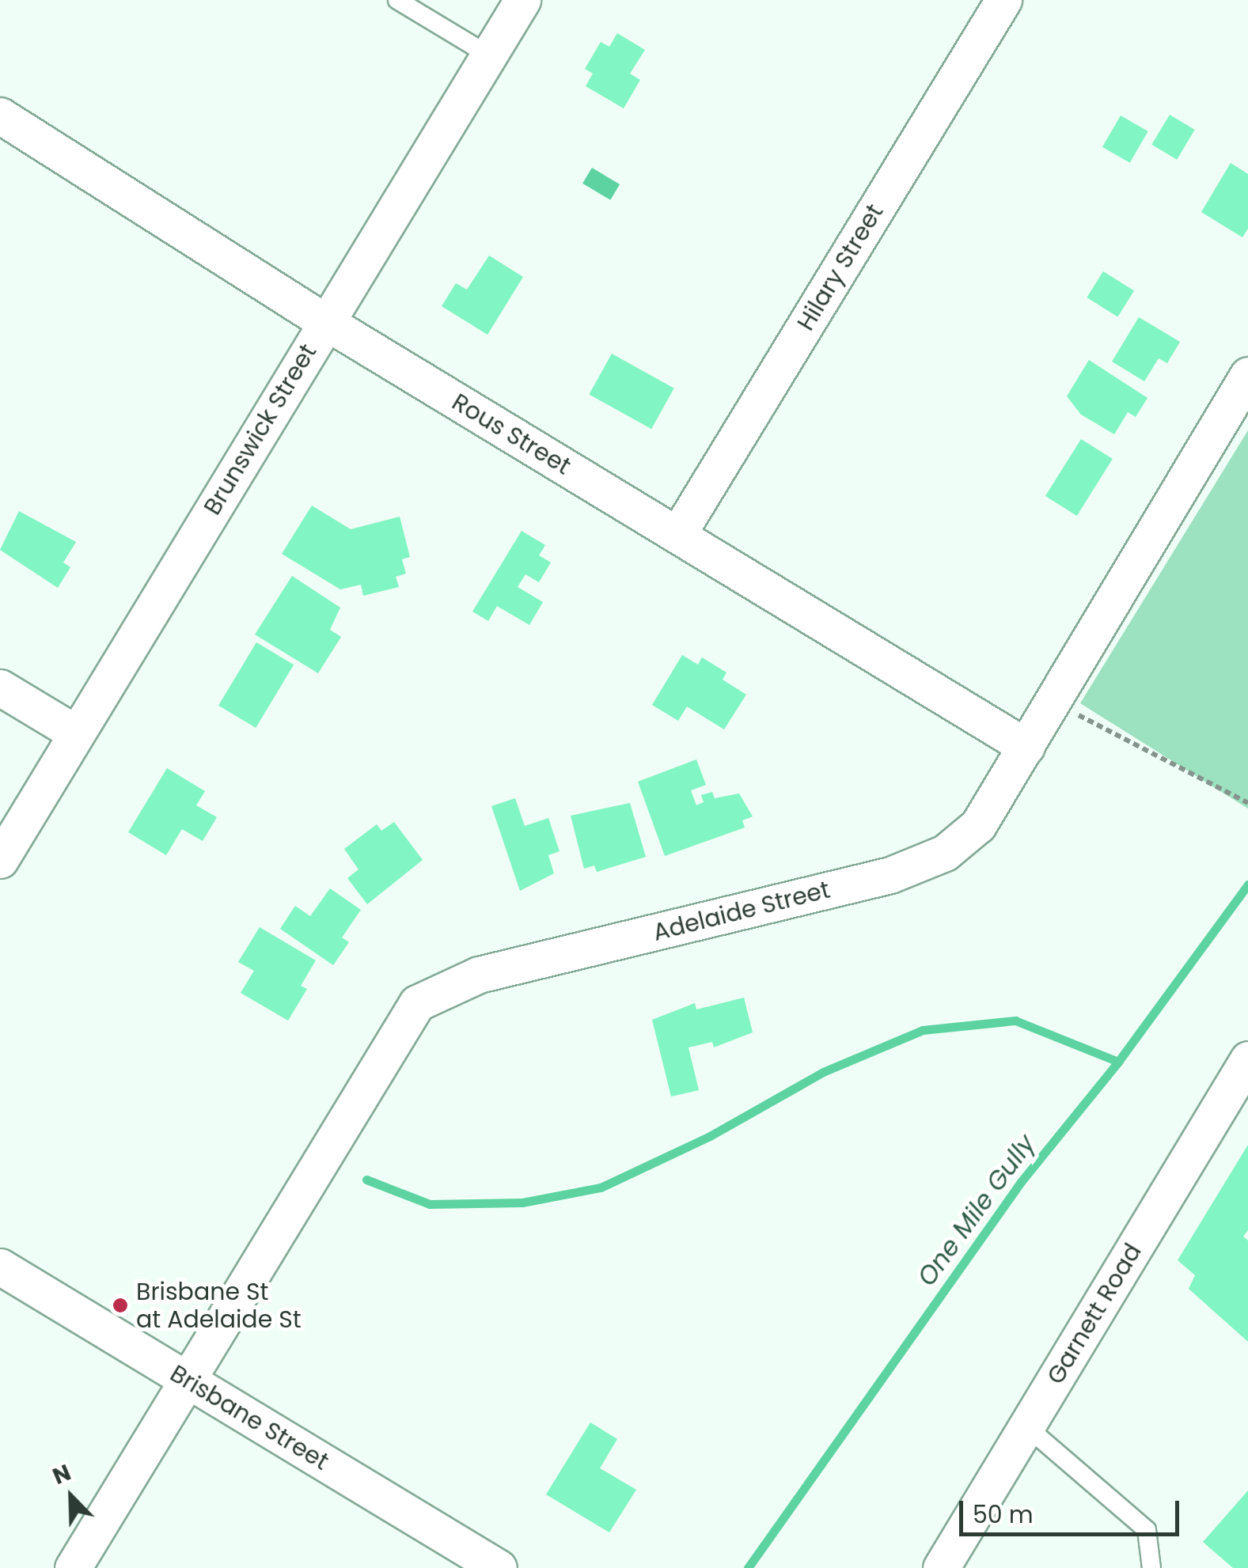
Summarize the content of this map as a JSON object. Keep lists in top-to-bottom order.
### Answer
{
  "streets": {
    "street": [
      "Hilary Street",
      "Brunswick Street",
      "Rous Street",
      "Adelaide Street",
      "Garnett Road",
      "Brisbane Street"
    ]
  },
  "crossings": [
    ["Hilary Street", "Rous Street"],
    ["Brunswick Street", "Rous Street"],
    ["Rous Street", "Adelaide Street"],
    ["Adelaide Street", "Brisbane Street"]
  ],
  "water": ["One Mile Gully"],
  "places": ["Brisbane St at Adelaide St"],
  "scale_bar": "50 m",
  "north": "top left"
}
